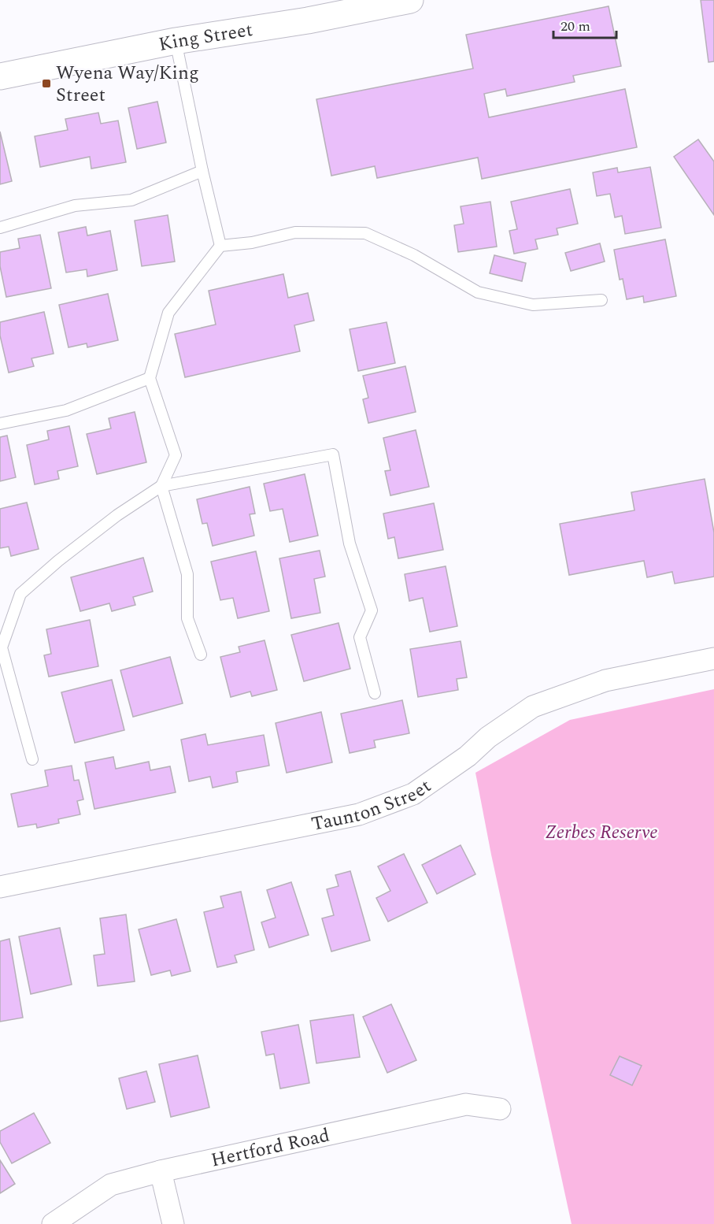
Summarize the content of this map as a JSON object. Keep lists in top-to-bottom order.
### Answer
{
  "streets": {
    "main road": ["King Street"],
    "street": ["Taunton Street", "Hertford Road"]
  },
  "parks": ["Zerbes Reserve"],
  "places": {
    "transit": ["Wyena Way/King Street"]
  },
  "scale_bar": "20 m"
}
